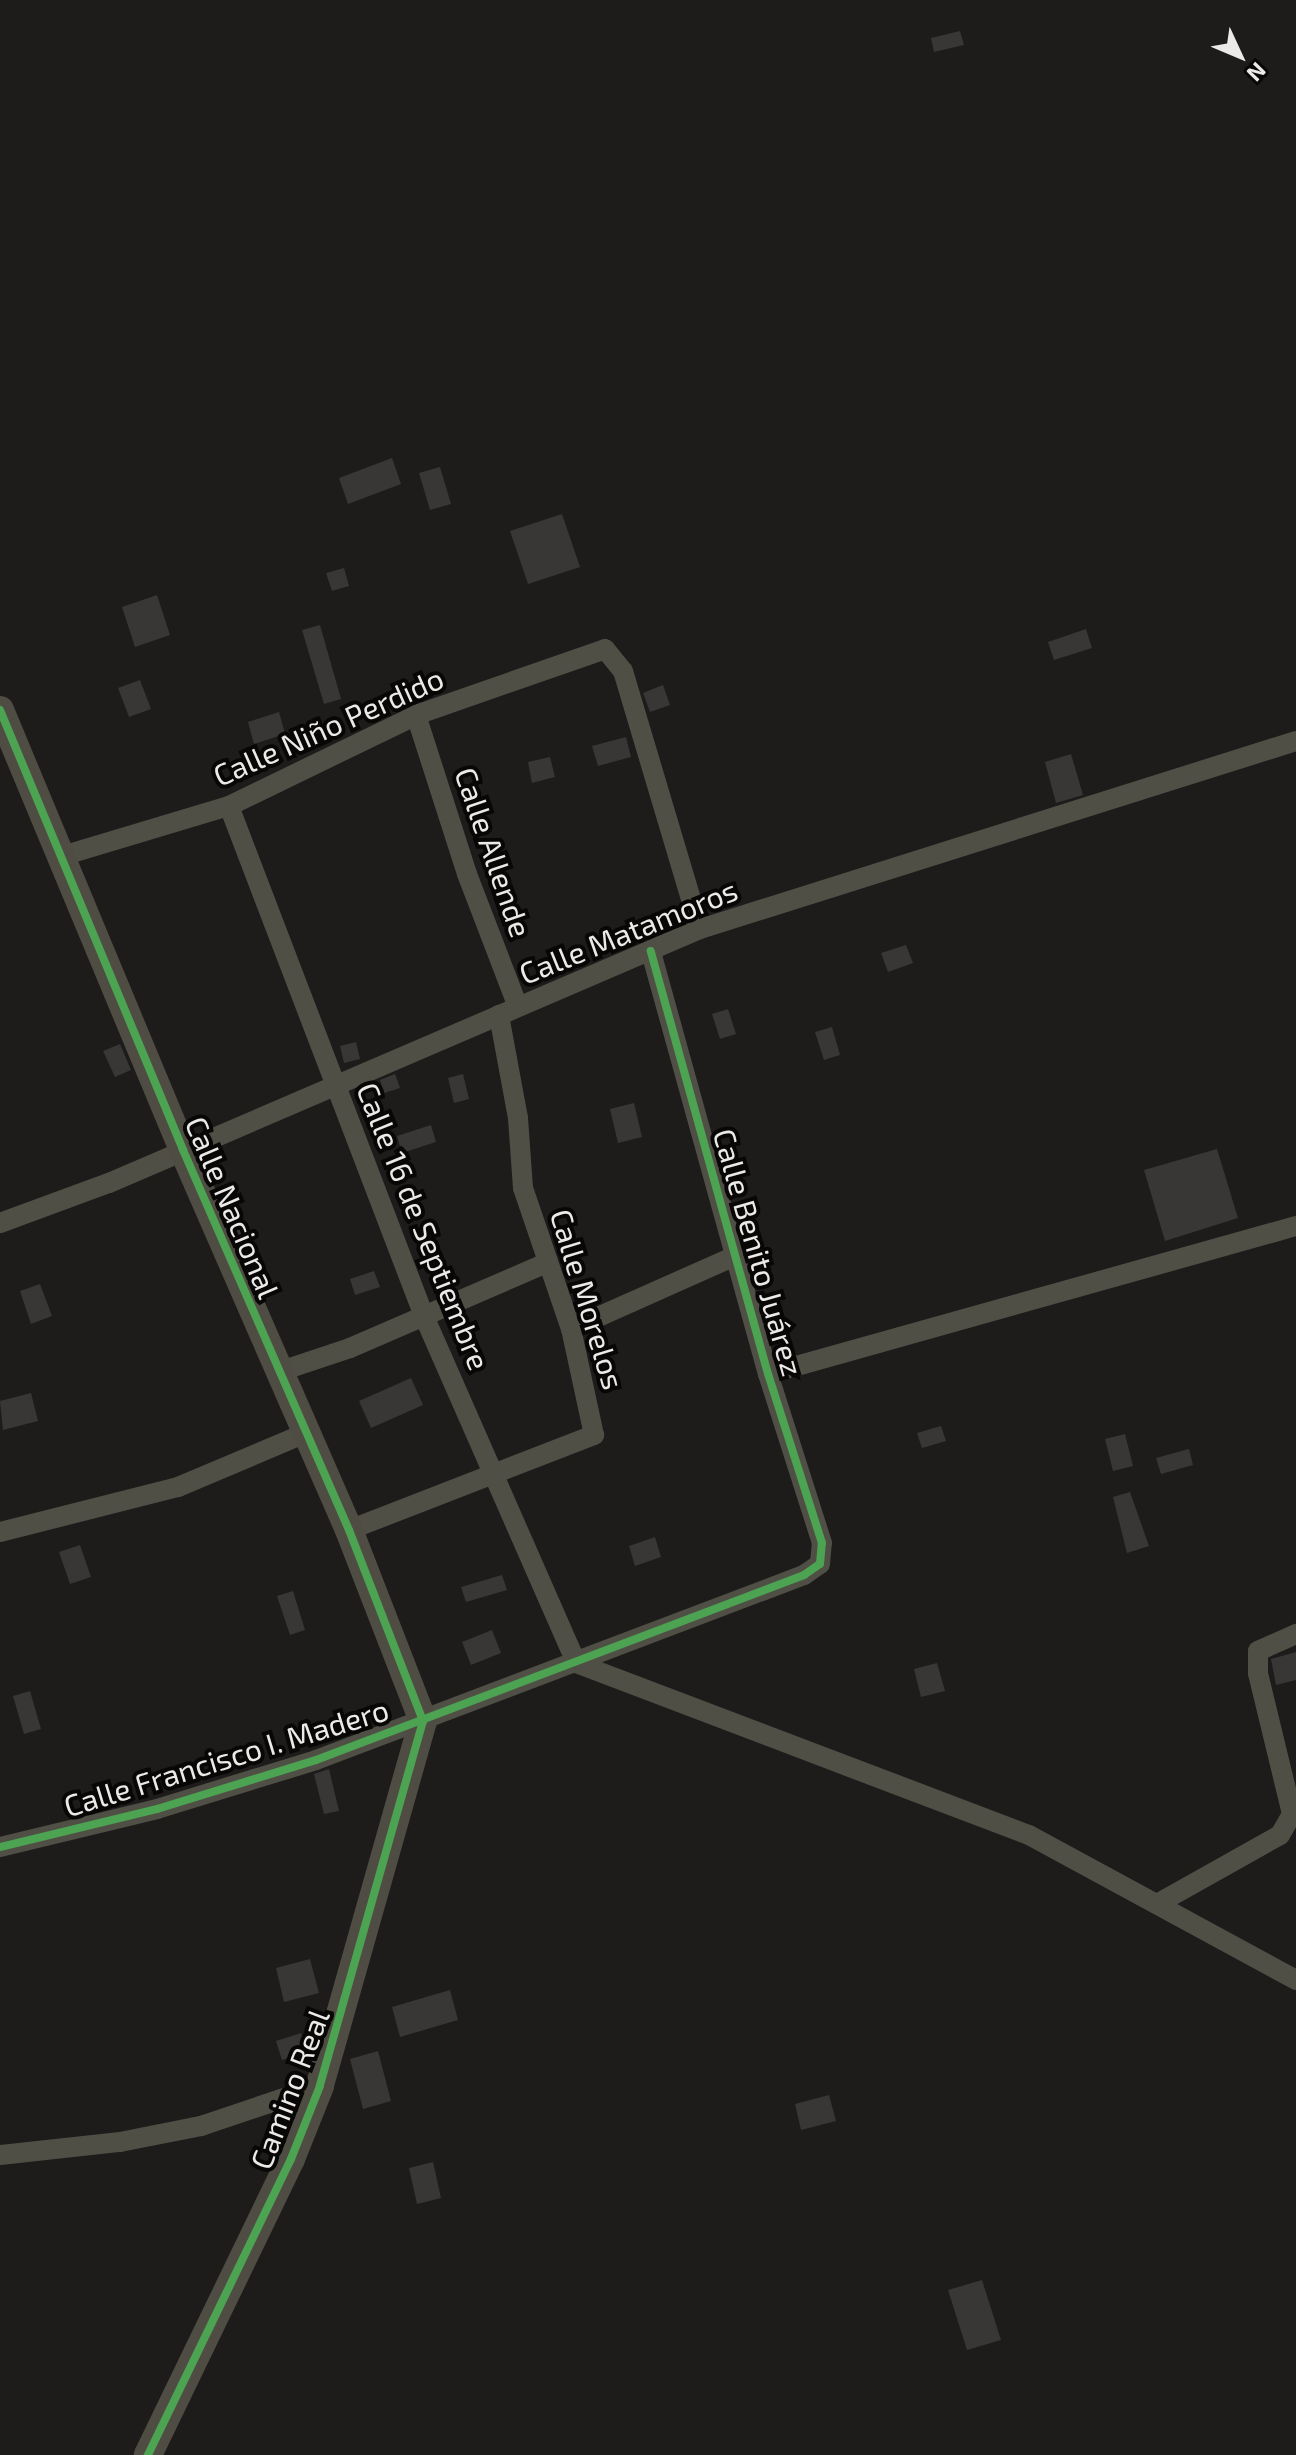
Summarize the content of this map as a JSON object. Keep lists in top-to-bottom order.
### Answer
{
  "streets": {
    "street": [
      "Calle Niño Perdido",
      "Calle Allende",
      "Calle Matamoros",
      "Calle Nacional",
      "Calle 16 de Septiembre",
      "Calle Benito Juárez",
      "Calle Morelos",
      "Calle Francisco I. Madero",
      "Camino Real"
    ]
  },
  "crossings": [
    ["Calle Niño Perdido", "Calle Allende"],
    ["Calle Niño Perdido", "Calle Matamoros"],
    ["Calle Niño Perdido", "Calle Nacional"],
    ["Calle Niño Perdido", "Calle 16 de Septiembre"],
    ["Calle Allende", "Calle Matamoros"],
    ["Calle Allende", "Calle Morelos"],
    ["Calle Matamoros", "Calle Nacional"],
    ["Calle Matamoros", "Calle 16 de Septiembre"],
    ["Calle Matamoros", "Calle Benito Juárez"],
    ["Calle Matamoros", "Calle Morelos"],
    ["Calle Nacional", "Calle Morelos"],
    ["Calle Nacional", "Calle Francisco I. Madero"],
    ["Calle Nacional", "Camino Real"],
    ["Calle 16 de Septiembre", "Calle Morelos"],
    ["Calle 16 de Septiembre", "Calle Francisco I. Madero"],
    ["Calle Benito Juárez", "Calle Francisco I. Madero"],
    ["Calle Francisco I. Madero", "Camino Real"]
  ],
  "north": "bottom right"
}
